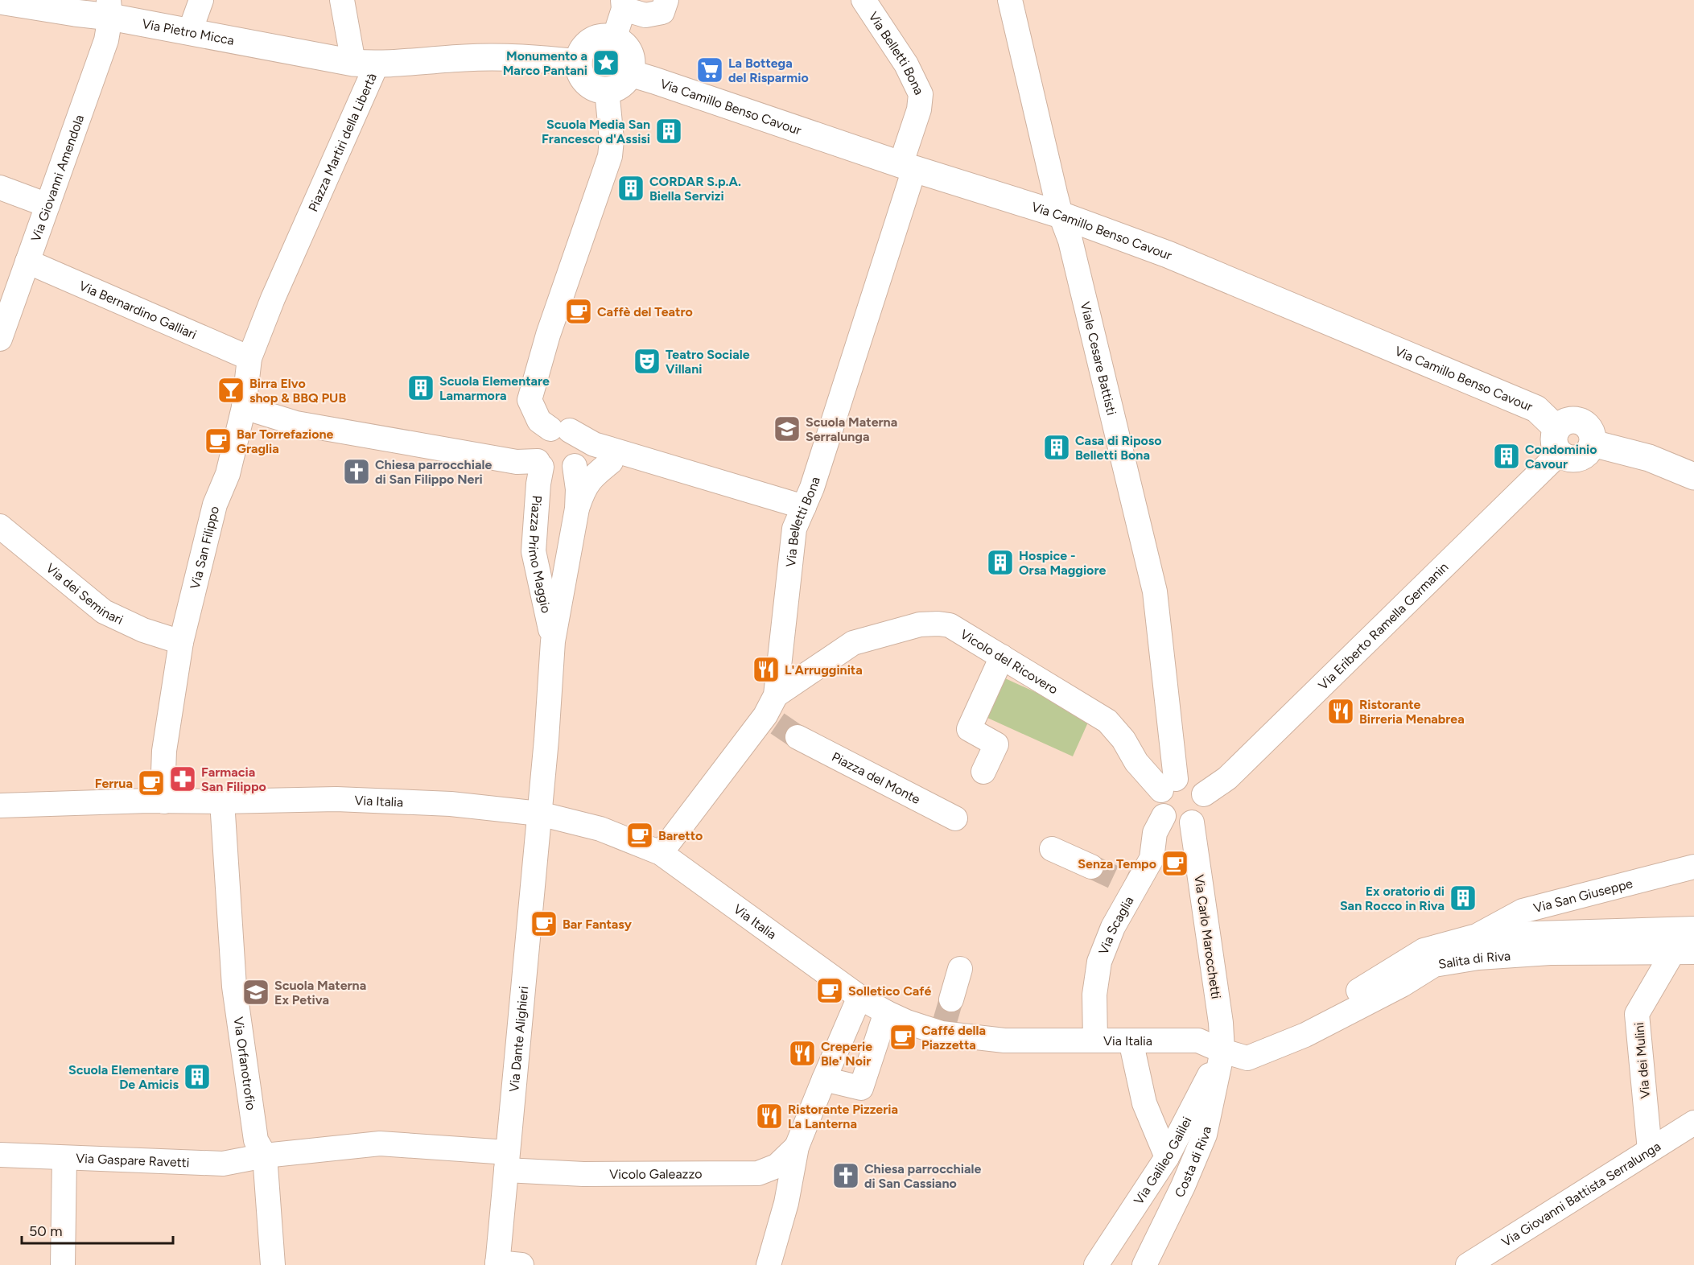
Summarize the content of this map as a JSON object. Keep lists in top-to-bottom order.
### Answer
{
  "streets": {
    "main road": ["Via Pietro Micca", "Via Camillo Benso Cavour", "Piazza Martiri della Libertà"],
    "street": [
      "Via Belletti Bona",
      "Via Giovanni Amendola",
      "Via Bernardino Galliari",
      "Viale Cesare Battisti",
      "Via San Filippo",
      "Piazza Primo Maggio",
      "Via dei Seminari",
      "Via Eriberto Ramella Germanin",
      "Vicolo del Ricovero",
      "Piazza del Monte",
      "Via Italia",
      "Via San Giuseppe",
      "Via Scaglia",
      "Via Carlo Marocchetti",
      "Salita di Riva",
      "Via Dante Alighieri",
      "Via dei Mulini",
      "Via Orfanotrofio",
      "Via Galileo Galilei",
      "Via Gaspare Ravetti",
      "Costa di Riva",
      "Vicolo Galeazzo",
      "Via Giovanni Battista Serralunga"
    ]
  },
  "crossings": [
    ["Via Pietro Micca", "Piazza Martiri della Libertà"],
    ["Via Pietro Micca", "Via Giovanni Amendola"],
    ["Via Belletti Bona", "Via Camillo Benso Cavour"],
    ["Via Belletti Bona", "Vicolo del Ricovero"],
    ["Via Camillo Benso Cavour", "Piazza Martiri della Libertà"],
    ["Via Camillo Benso Cavour", "Viale Cesare Battisti"],
    ["Via Camillo Benso Cavour", "Via Eriberto Ramella Germanin"],
    ["Piazza Martiri della Libertà", "Via San Filippo"],
    ["Via Giovanni Amendola", "Via Bernardino Galliari"],
    ["Via Bernardino Galliari", "Via San Filippo"],
    ["Viale Cesare Battisti", "Via Eriberto Ramella Germanin"],
    ["Viale Cesare Battisti", "Vicolo del Ricovero"],
    ["Viale Cesare Battisti", "Via Scaglia"],
    ["Viale Cesare Battisti", "Via Carlo Marocchetti"],
    ["Via San Filippo", "Via dei Seminari"],
    ["Via San Filippo", "Via Italia"],
    ["Piazza Primo Maggio", "Via Italia"],
    ["Piazza Primo Maggio", "Via Dante Alighieri"],
    ["Via Eriberto Ramella Germanin", "Vicolo del Ricovero"],
    ["Via Eriberto Ramella Germanin", "Via Scaglia"],
    ["Via Eriberto Ramella Germanin", "Via Carlo Marocchetti"],
    ["Vicolo del Ricovero", "Via Scaglia"],
    ["Vicolo del Ricovero", "Via Carlo Marocchetti"],
    ["Via Italia", "Via Scaglia"],
    ["Via Italia", "Via Carlo Marocchetti"],
    ["Via Italia", "Salita di Riva"],
    ["Via Italia", "Via Dante Alighieri"],
    ["Via Italia", "Via Orfanotrofio"],
    ["Via Italia", "Via Galileo Galilei"],
    ["Via Italia", "Costa di Riva"],
    ["Via San Giuseppe", "Salita di Riva"],
    ["Via Scaglia", "Via Carlo Marocchetti"],
    ["Via Carlo Marocchetti", "Salita di Riva"],
    ["Via Carlo Marocchetti", "Via Galileo Galilei"],
    ["Via Carlo Marocchetti", "Costa di Riva"],
    ["Salita di Riva", "Via dei Mulini"],
    ["Salita di Riva", "Via Galileo Galilei"],
    ["Salita di Riva", "Costa di Riva"],
    ["Via Dante Alighieri", "Vicolo Galeazzo"],
    ["Via dei Mulini", "Via Giovanni Battista Serralunga"],
    ["Via Orfanotrofio", "Via Gaspare Ravetti"],
    ["Via Orfanotrofio", "Vicolo Galeazzo"],
    ["Via Galileo Galilei", "Costa di Riva"],
    ["Via Gaspare Ravetti", "Vicolo Galeazzo"]
  ],
  "places": {
    "place": ["Monumento a Marco Pantani"],
    "supermarket": ["La Bottega del Risparmio"],
    "building": [
      "Scuola Media San Francesco d'Assisi",
      "CORDAR S.p.A. Biella Servizi",
      "Scuola Elementare Lamarmora",
      "Casa di Riposo Belletti Bona",
      "Condominio Cavour",
      "Hospice - Orsa Maggiore",
      "Ex oratorio di San Rocco in Riva",
      "Scuola Elementare De Amicis"
    ],
    "cafe": [
      "Caffè del Teatro",
      "Bar Torrefazione Graglia",
      "Ferrua",
      "Baretto",
      "Senza Tempo",
      "Bar Fantasy",
      "Solletico Café",
      "Caffé della Piazzetta"
    ],
    "theatre": ["Teatro Sociale Villani"],
    "bar": ["Birra Elvo shop & BBQ PUB"],
    "school or university": ["Scuola Materna Serralunga", "Scuola Materna Ex Petiva"],
    "church": ["Chiesa parrocchiale di San Filippo Neri", "Chiesa parrocchiale di San Cassiano"],
    "restaurant": [
      "L'Arrugginita",
      "Ristorante Birreria Menabrea",
      "Creperie Ble' Noir",
      "Ristorante Pizzeria La Lanterna"
    ],
    "pharmacy": ["Farmacia San Filippo"]
  },
  "scale_bar": "50 m"
}
